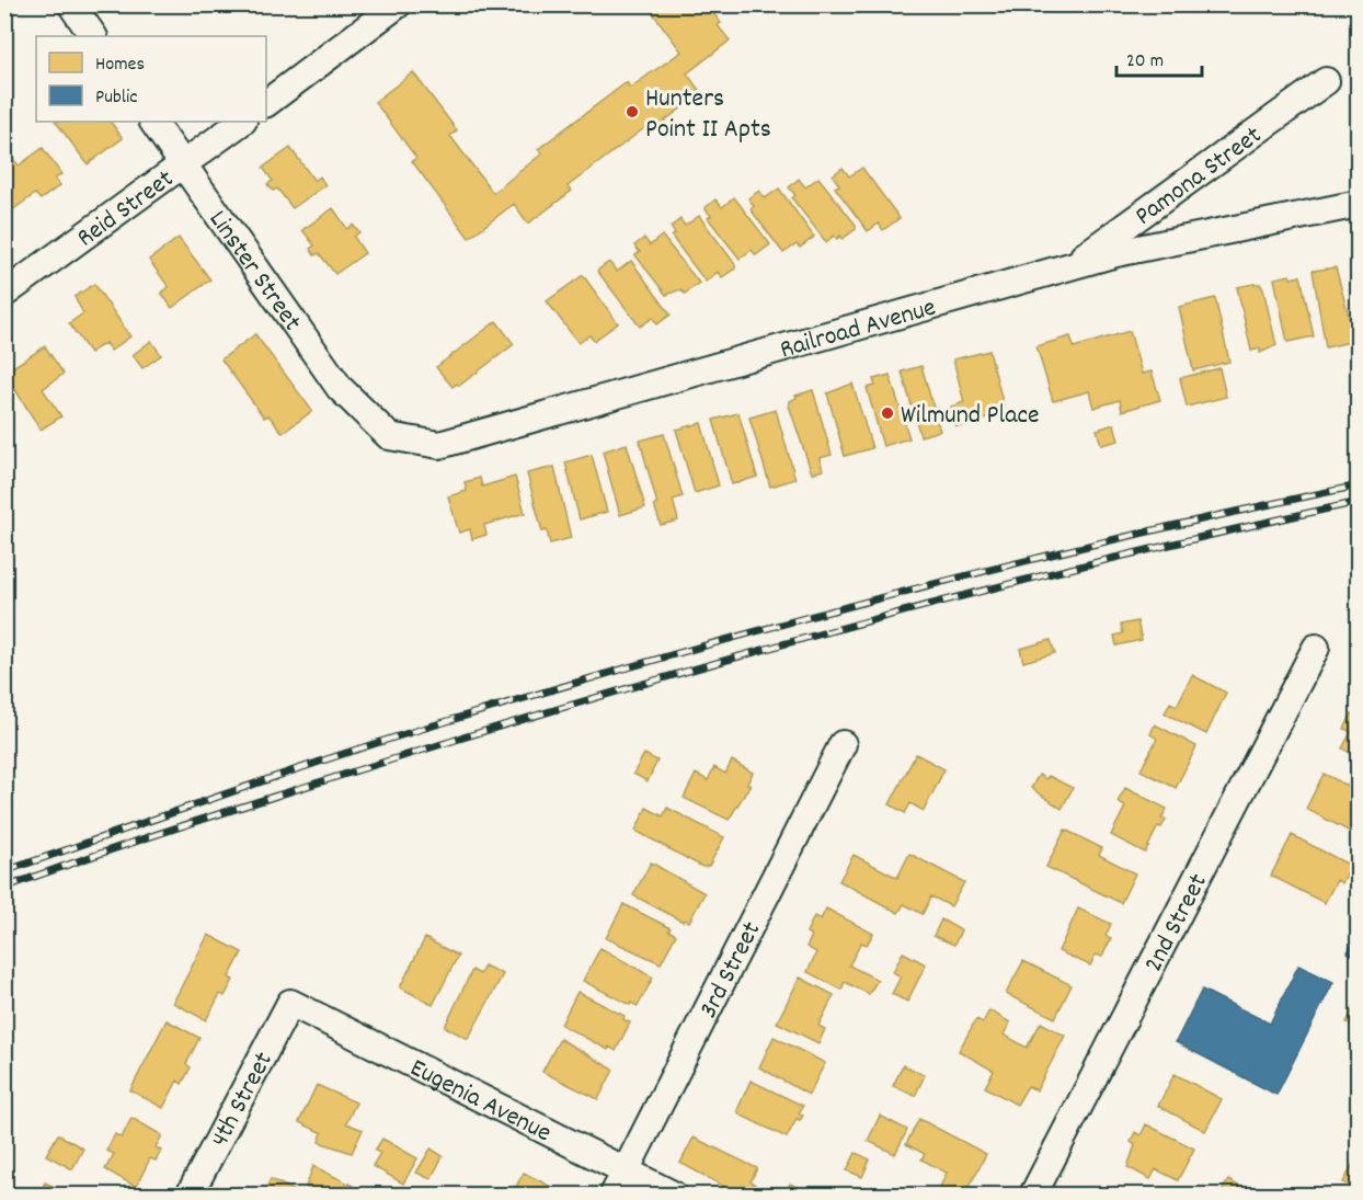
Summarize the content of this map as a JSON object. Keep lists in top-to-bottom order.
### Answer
{
  "streets": {
    "street": [
      "Pamona Street",
      "Reid Street",
      "Linster Street",
      "Railroad Avenue",
      "2nd Street",
      "3rd Street",
      "4th Street",
      "Eugenia Avenue"
    ]
  },
  "crossings": [
    ["Pamona Street", "Railroad Avenue"],
    ["Reid Street", "Linster Street"],
    ["Linster Street", "Railroad Avenue"],
    ["3rd Street", "Eugenia Avenue"],
    ["4th Street", "Eugenia Avenue"]
  ],
  "places": ["Hunters Point II Apts", "Wilmund Place"],
  "legend": ["Homes", "Public"],
  "scale_bar": "20 m"
}
